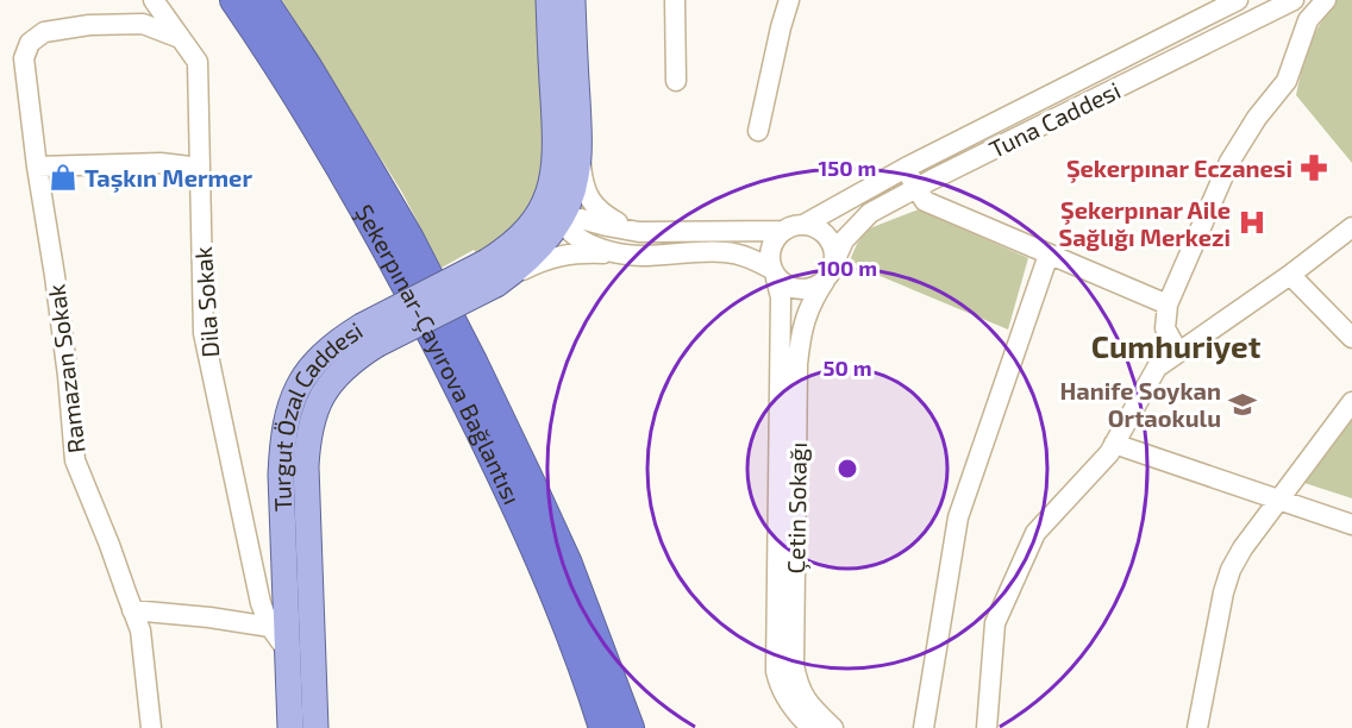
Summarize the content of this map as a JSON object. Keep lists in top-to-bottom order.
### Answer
{
  "streets": {
    "highway": ["Şekerpınar-Çayırova Bağlantısı"],
    "main road": ["Turgut Özal Caddesi"],
    "street": [
      "Tuna Caddesi",
      "Dila Sokak",
      "Ramazan Sokak",
      "Çetin Sokağı"
    ]
  },
  "crossings": [
    ["Tuna Caddesi", "Çetin Sokağı"],
    ["Dila Sokak", "Ramazan Sokak"],
    ["Dila Sokak", "Turgut Özal Caddesi"]
  ],
  "districts": ["Cumhuriyet"],
  "places": {
    "pharmacy": ["Şekerpınar Eczanesi"],
    "shop": ["Taşkın Mermer"],
    "hospital": ["Şekerpınar Aile Sağlığı Merkezi"],
    "school or university": ["Hanife Soykan Ortaokulu"]
  },
  "rings": ["150 m", "100 m", "50 m"]
}
